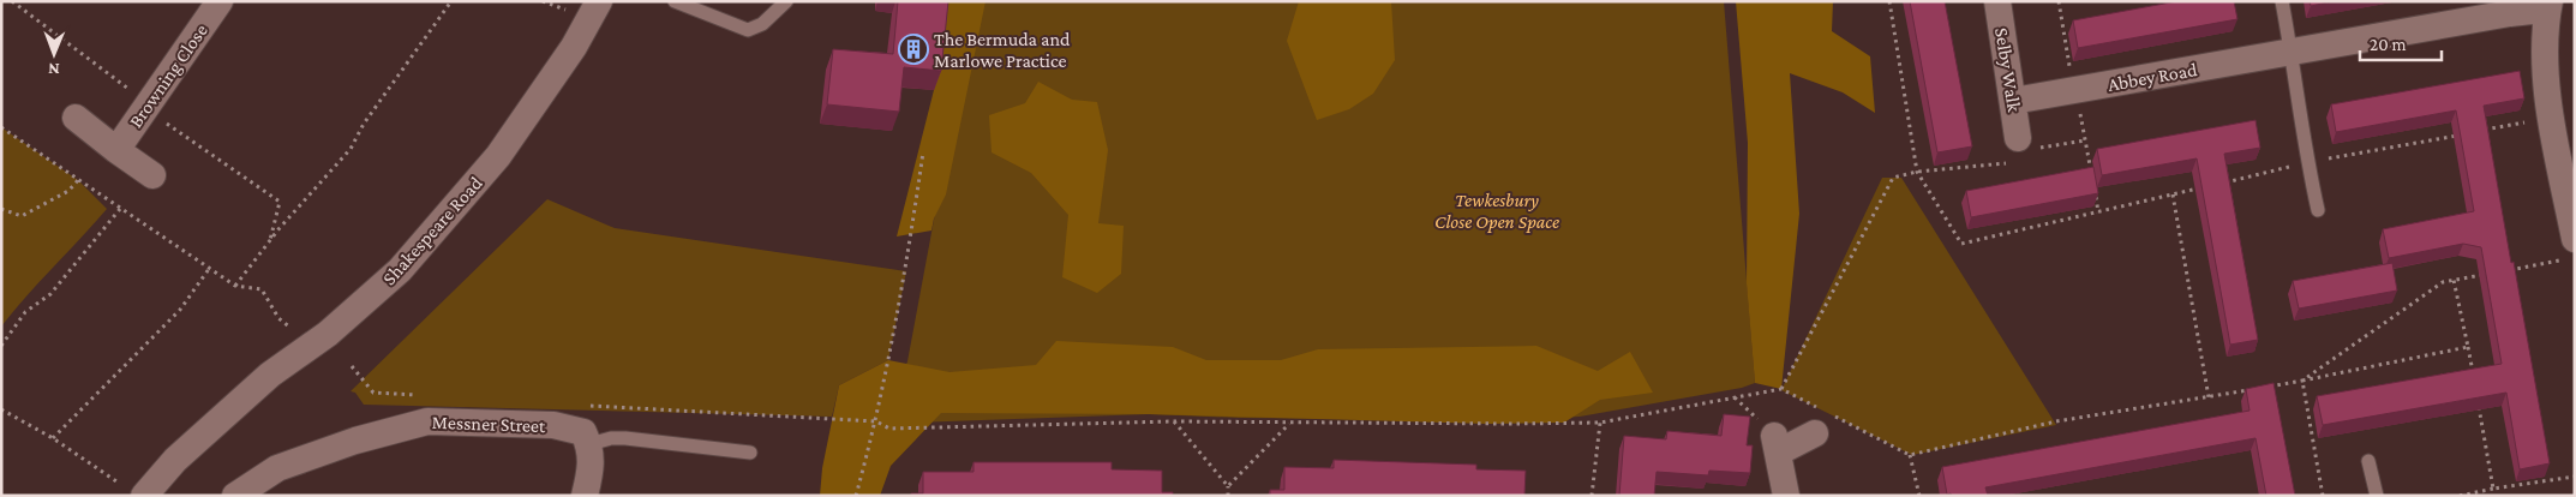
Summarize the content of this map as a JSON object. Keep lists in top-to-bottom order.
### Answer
{
  "streets": {
    "street": [
      "Selby Walk",
      "Browning Close",
      "Abbey Road",
      "Shakespeare Road",
      "Messner Street"
    ]
  },
  "crossings": [
    ["Selby Walk", "Abbey Road"]
  ],
  "parks": ["Tewkesbury Close Open Space"],
  "places": {
    "building": ["The Bermuda and Marlowe Practice"]
  },
  "scale_bar": "20 m",
  "north": "bottom"
}
